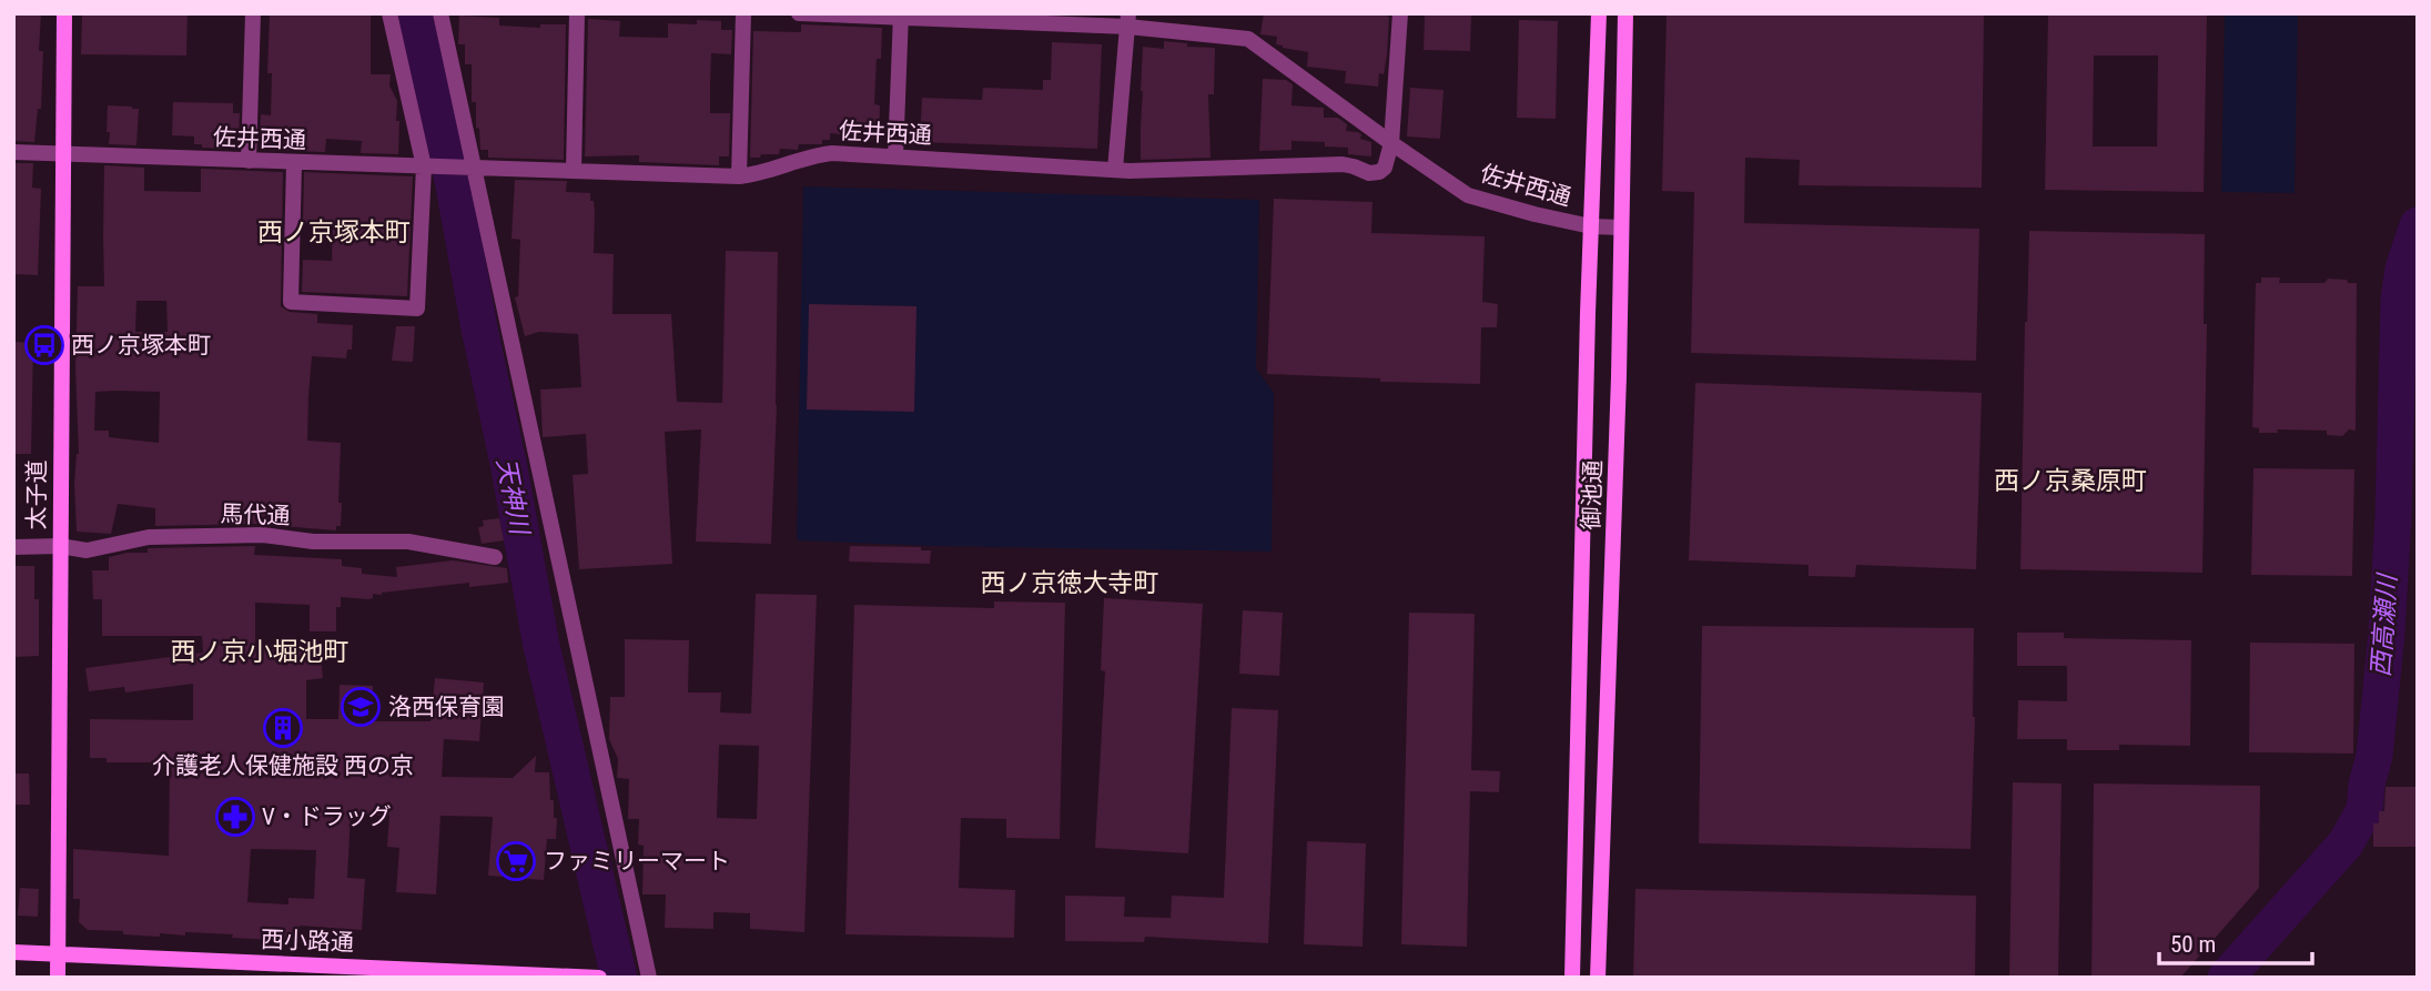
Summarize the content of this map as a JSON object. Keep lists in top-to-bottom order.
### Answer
{
  "streets": {
    "street": [
      "佐井西通",
      "太子道",
      "御池通",
      "馬代通",
      "西小路通"
    ]
  },
  "crossings": [
    ["佐井西通", "太子道"],
    ["佐井西通", "御池通"],
    ["太子道", "馬代通"],
    ["太子道", "西小路通"]
  ],
  "districts": [
    "西ノ京塚本町",
    "西ノ京桑原町",
    "西ノ京徳大寺町",
    "西ノ京小堀池町"
  ],
  "water": ["天神川", "西高瀬川"],
  "places": {
    "bus stop": ["西ノ京塚本町"],
    "school or university": ["洛西保育園"],
    "building": ["介護老人保健施設 西の京"],
    "pharmacy": ["V・ドラッグ"],
    "supermarket": ["ファミリーマート"]
  },
  "scale_bar": "50 m"
}
